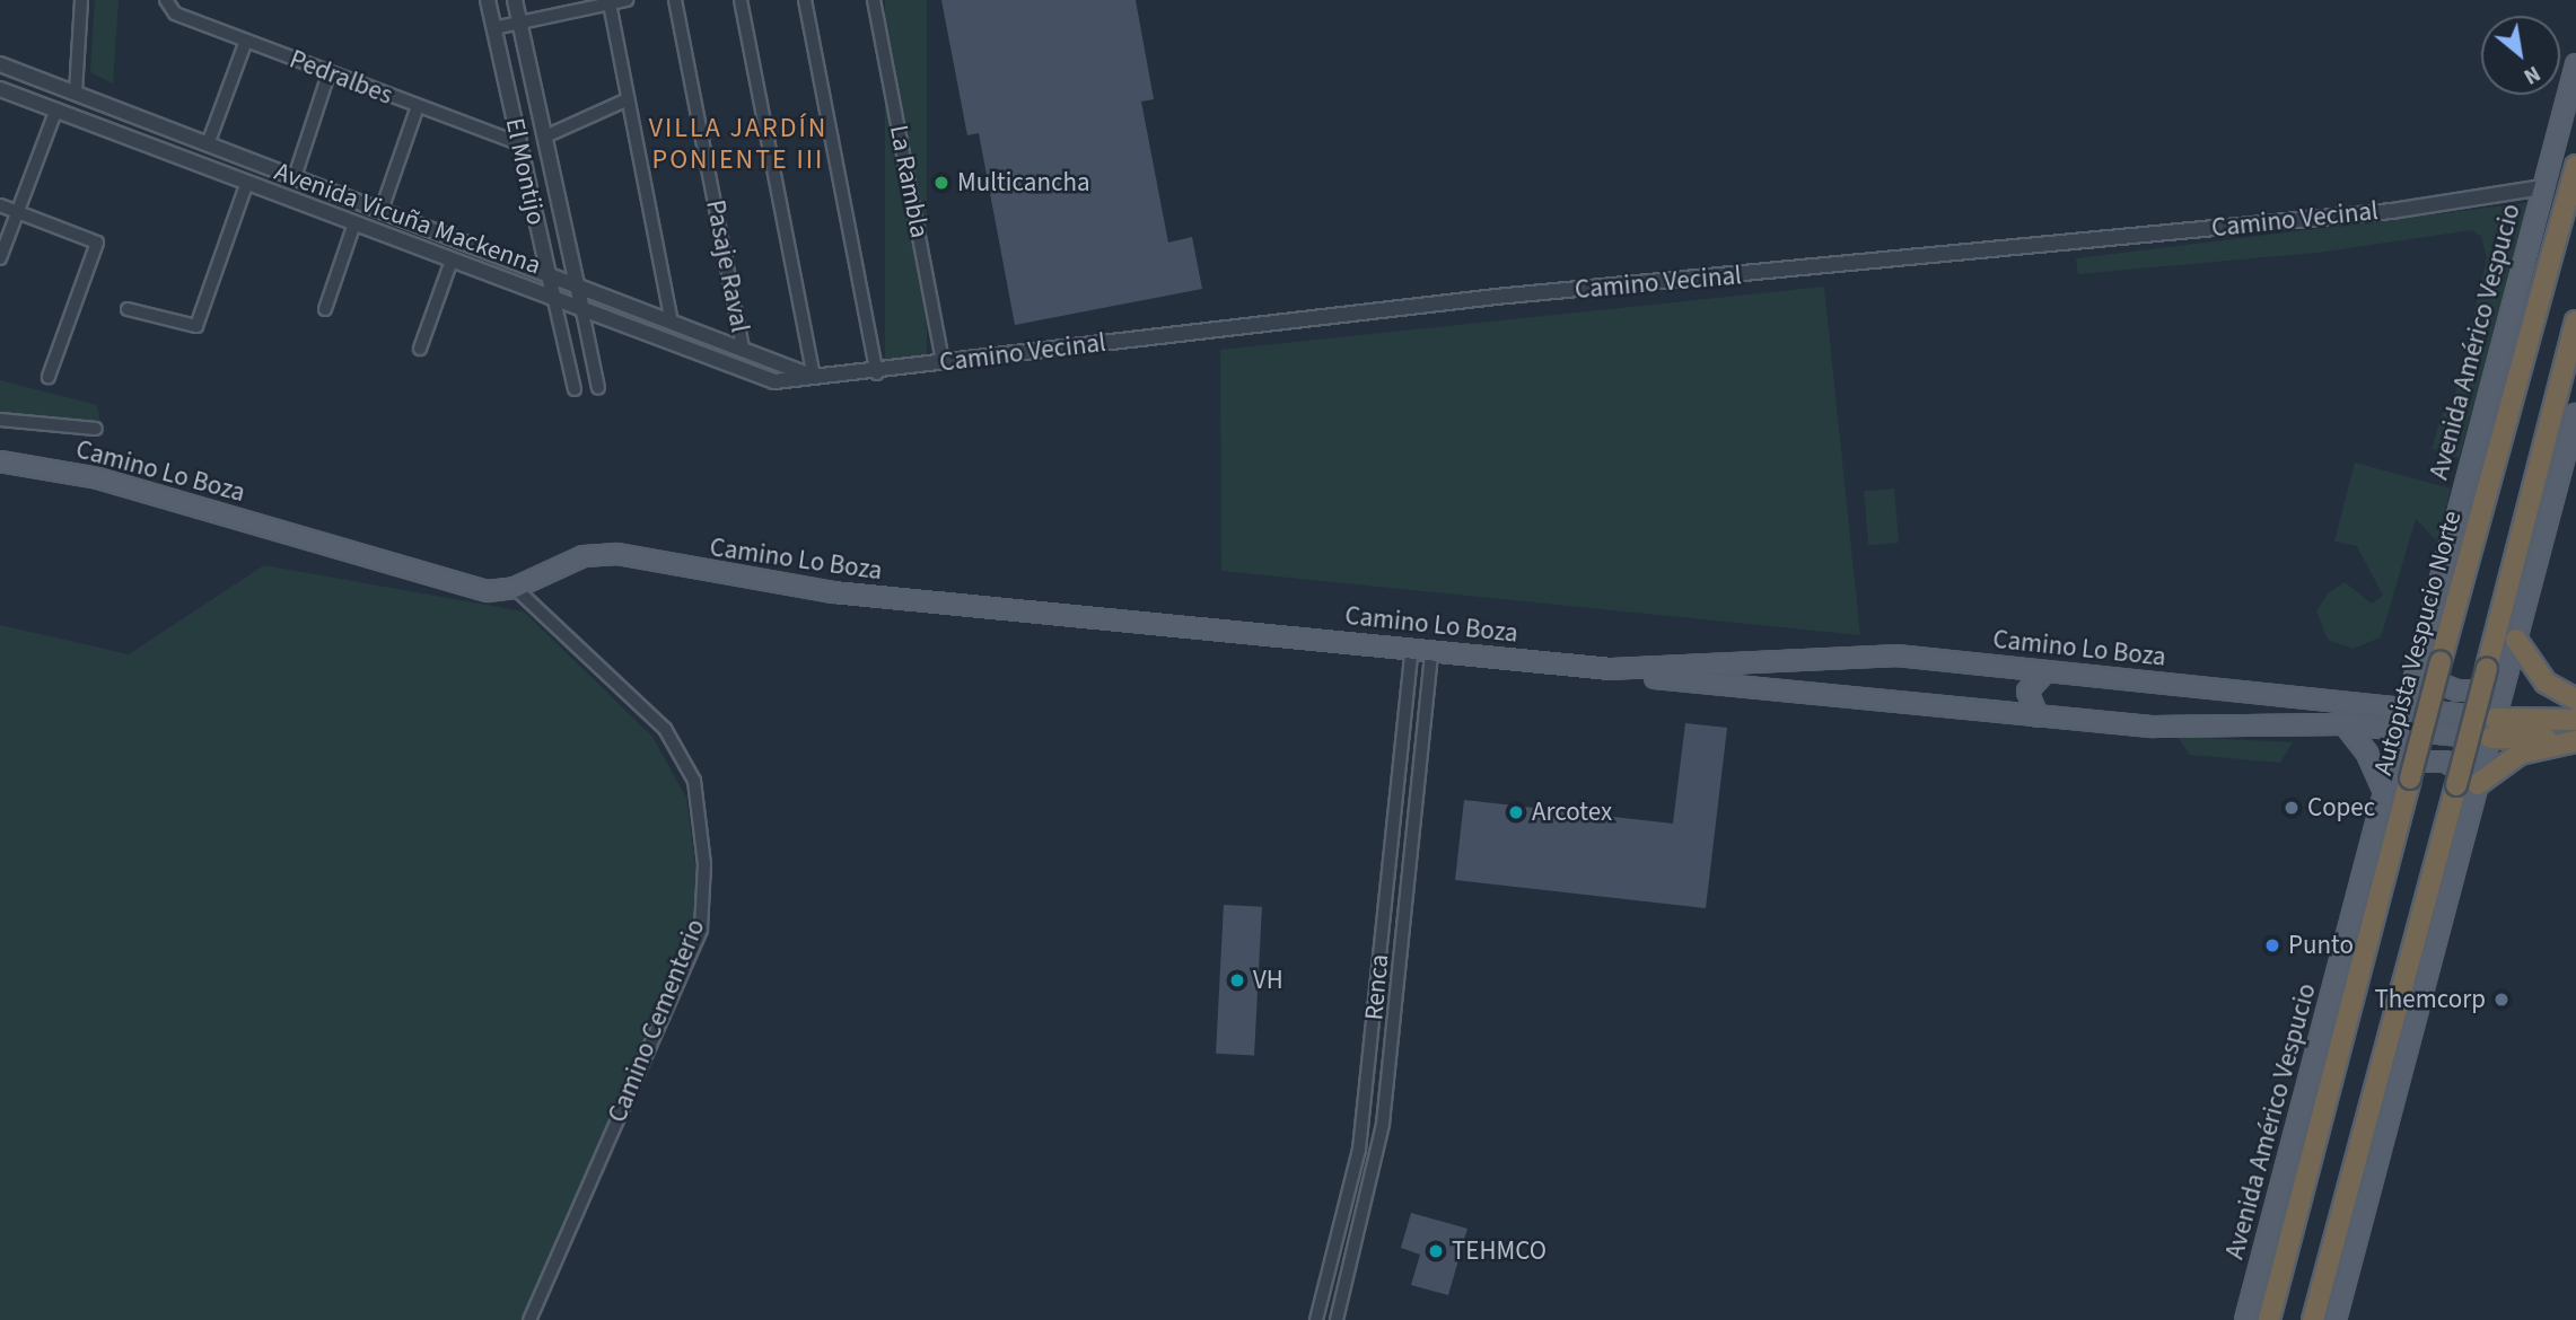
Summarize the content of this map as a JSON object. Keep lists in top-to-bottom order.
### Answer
{
  "streets": {
    "highway": ["Autopista Vespucio Norte"],
    "main road": ["Avenida Américo Vespucio", "Camino Lo Boza"],
    "street": [
      "Pedralbes",
      "El Montijo",
      "La Rambla",
      "Avenida Vicuña Mackenna",
      "Camino Vecinal",
      "Pasaje Raval",
      "Renca",
      "Camino Cementerio"
    ]
  },
  "crossings": [
    ["Pedralbes", "El Montijo"],
    ["El Montijo", "Avenida Vicuña Mackenna"],
    ["La Rambla", "Camino Vecinal"],
    ["Avenida Vicuña Mackenna", "Camino Vecinal"],
    ["Avenida Vicuña Mackenna", "Pasaje Raval"],
    ["Camino Vecinal", "Avenida Américo Vespucio"],
    ["Avenida Américo Vespucio", "Camino Lo Boza"],
    ["Camino Lo Boza", "Renca"],
    ["Camino Lo Boza", "Camino Cementerio"]
  ],
  "districts": ["VILLA JARDÍN PONIENTE III"],
  "places": [
    "Multicancha",
    "Copec",
    "Arcotex",
    "Punto",
    "VH",
    "Themcorp",
    "TEHMCO"
  ],
  "north": "bottom right"
}
